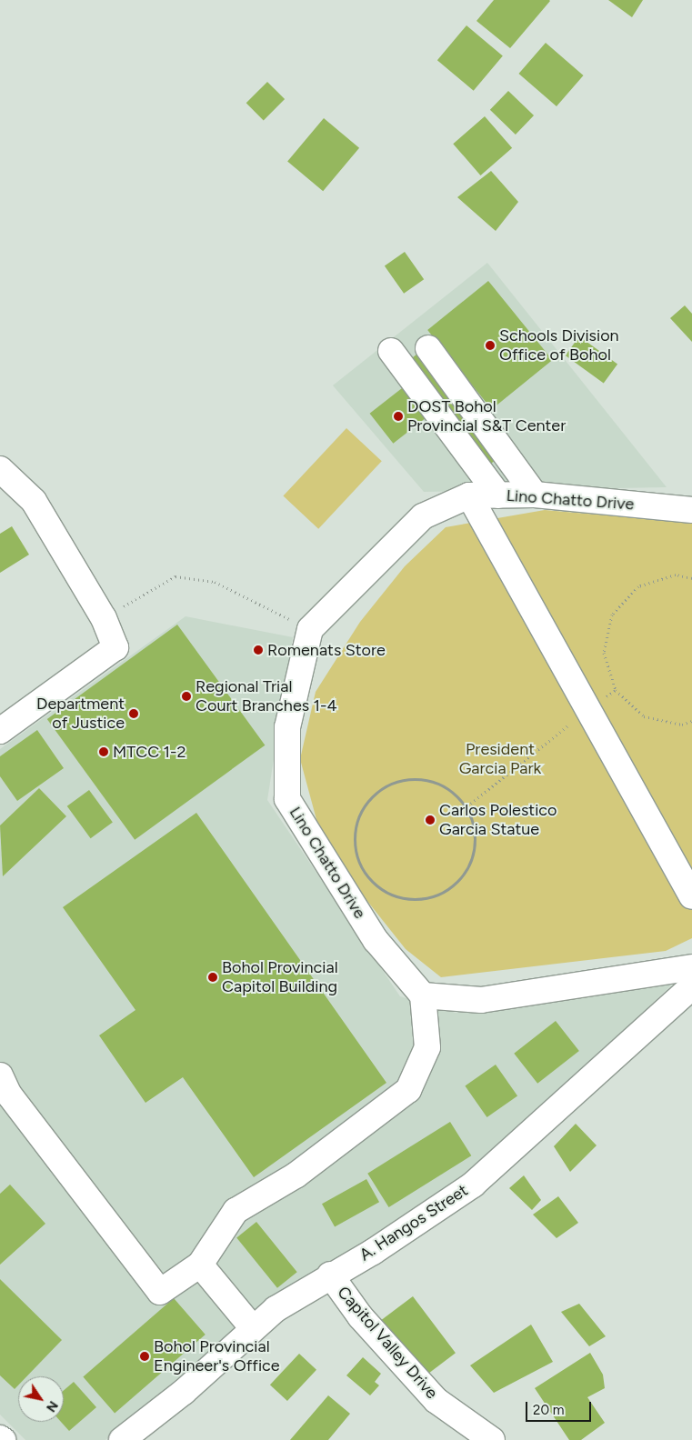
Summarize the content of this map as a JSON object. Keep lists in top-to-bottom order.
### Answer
{
  "streets": {
    "street": ["Lino Chatto Drive", "A. Hangos Street", "Capitol Valley Drive"]
  },
  "crossings": [
    ["A. Hangos Street", "Capitol Valley Drive"]
  ],
  "parks": ["President Garcia Park"],
  "places": [
    "Schools Division Office of Bohol",
    "DOST Bohol Provincial S&T Center",
    "Romenats Store",
    "Regional Trial Court Branches 1-4",
    "Department of Justice",
    "MTCC 1-2",
    "Carlos Polestico Garcia Statue",
    "Bohol Provincial Capitol Building",
    "Bohol Provincial Engineer's Office"
  ],
  "scale_bar": "20 m",
  "north": "bottom right"
}
